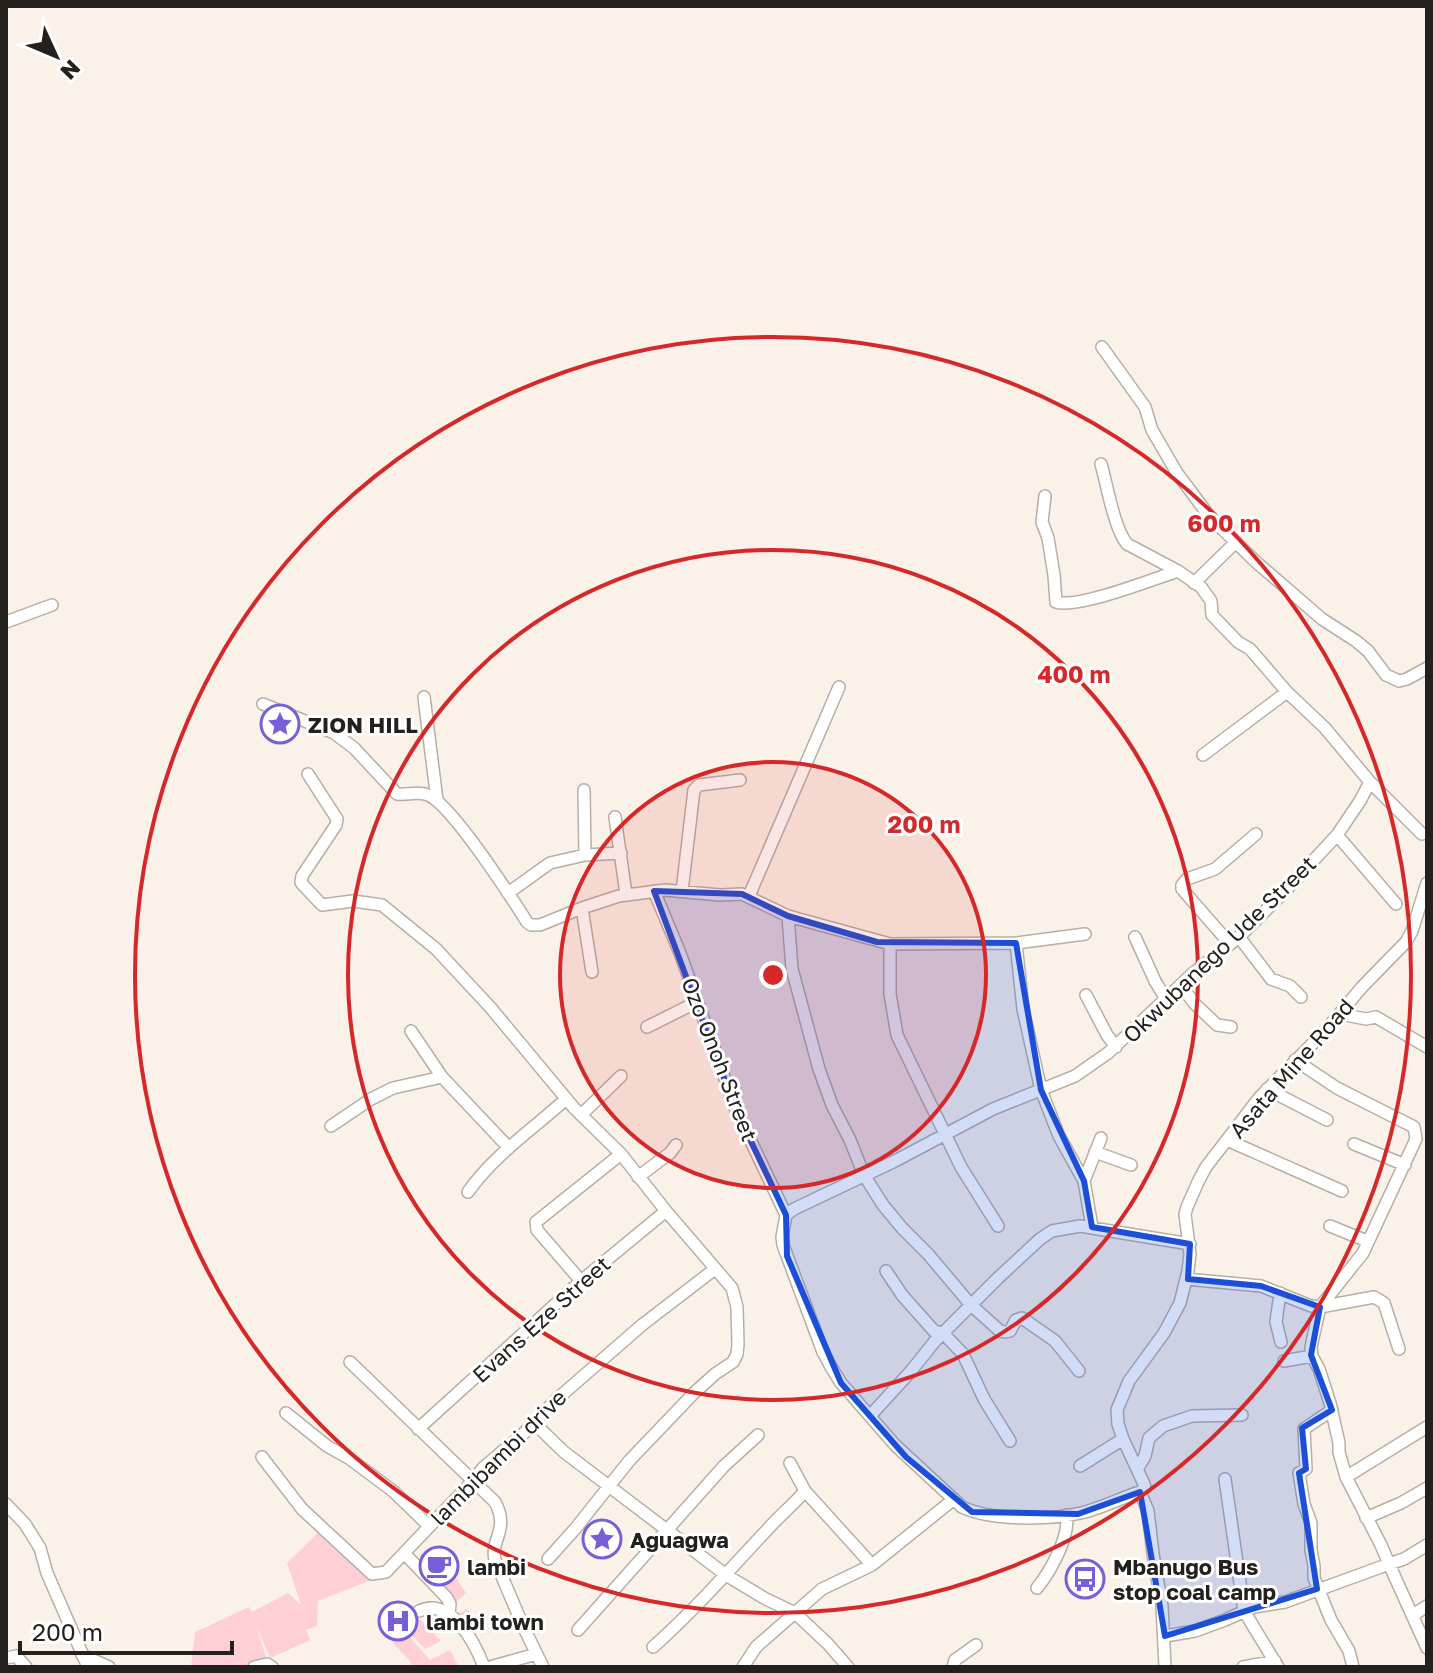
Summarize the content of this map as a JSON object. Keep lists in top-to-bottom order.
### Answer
{
  "streets": {
    "street": [
      "Okwubanego Ude Street",
      "Ozo Onoh Street",
      "Asata Mine Road",
      "Evans Eze Street",
      "lambibambi drive"
    ]
  },
  "crossings": [
    ["Okwubanego Ude Street", "Ozo Onoh Street"],
    ["Ozo Onoh Street", "Asata Mine Road"]
  ],
  "places": {
    "place": ["ZION HILL", "Aguagwa"],
    "cafe": ["lambi"],
    "bus stop": ["Mbanugo Bus stop coal camp"],
    "hospital": ["lambi town"]
  },
  "scale_bar": "200 m",
  "north": "bottom right",
  "rings": ["600 m", "400 m", "200 m"]
}
